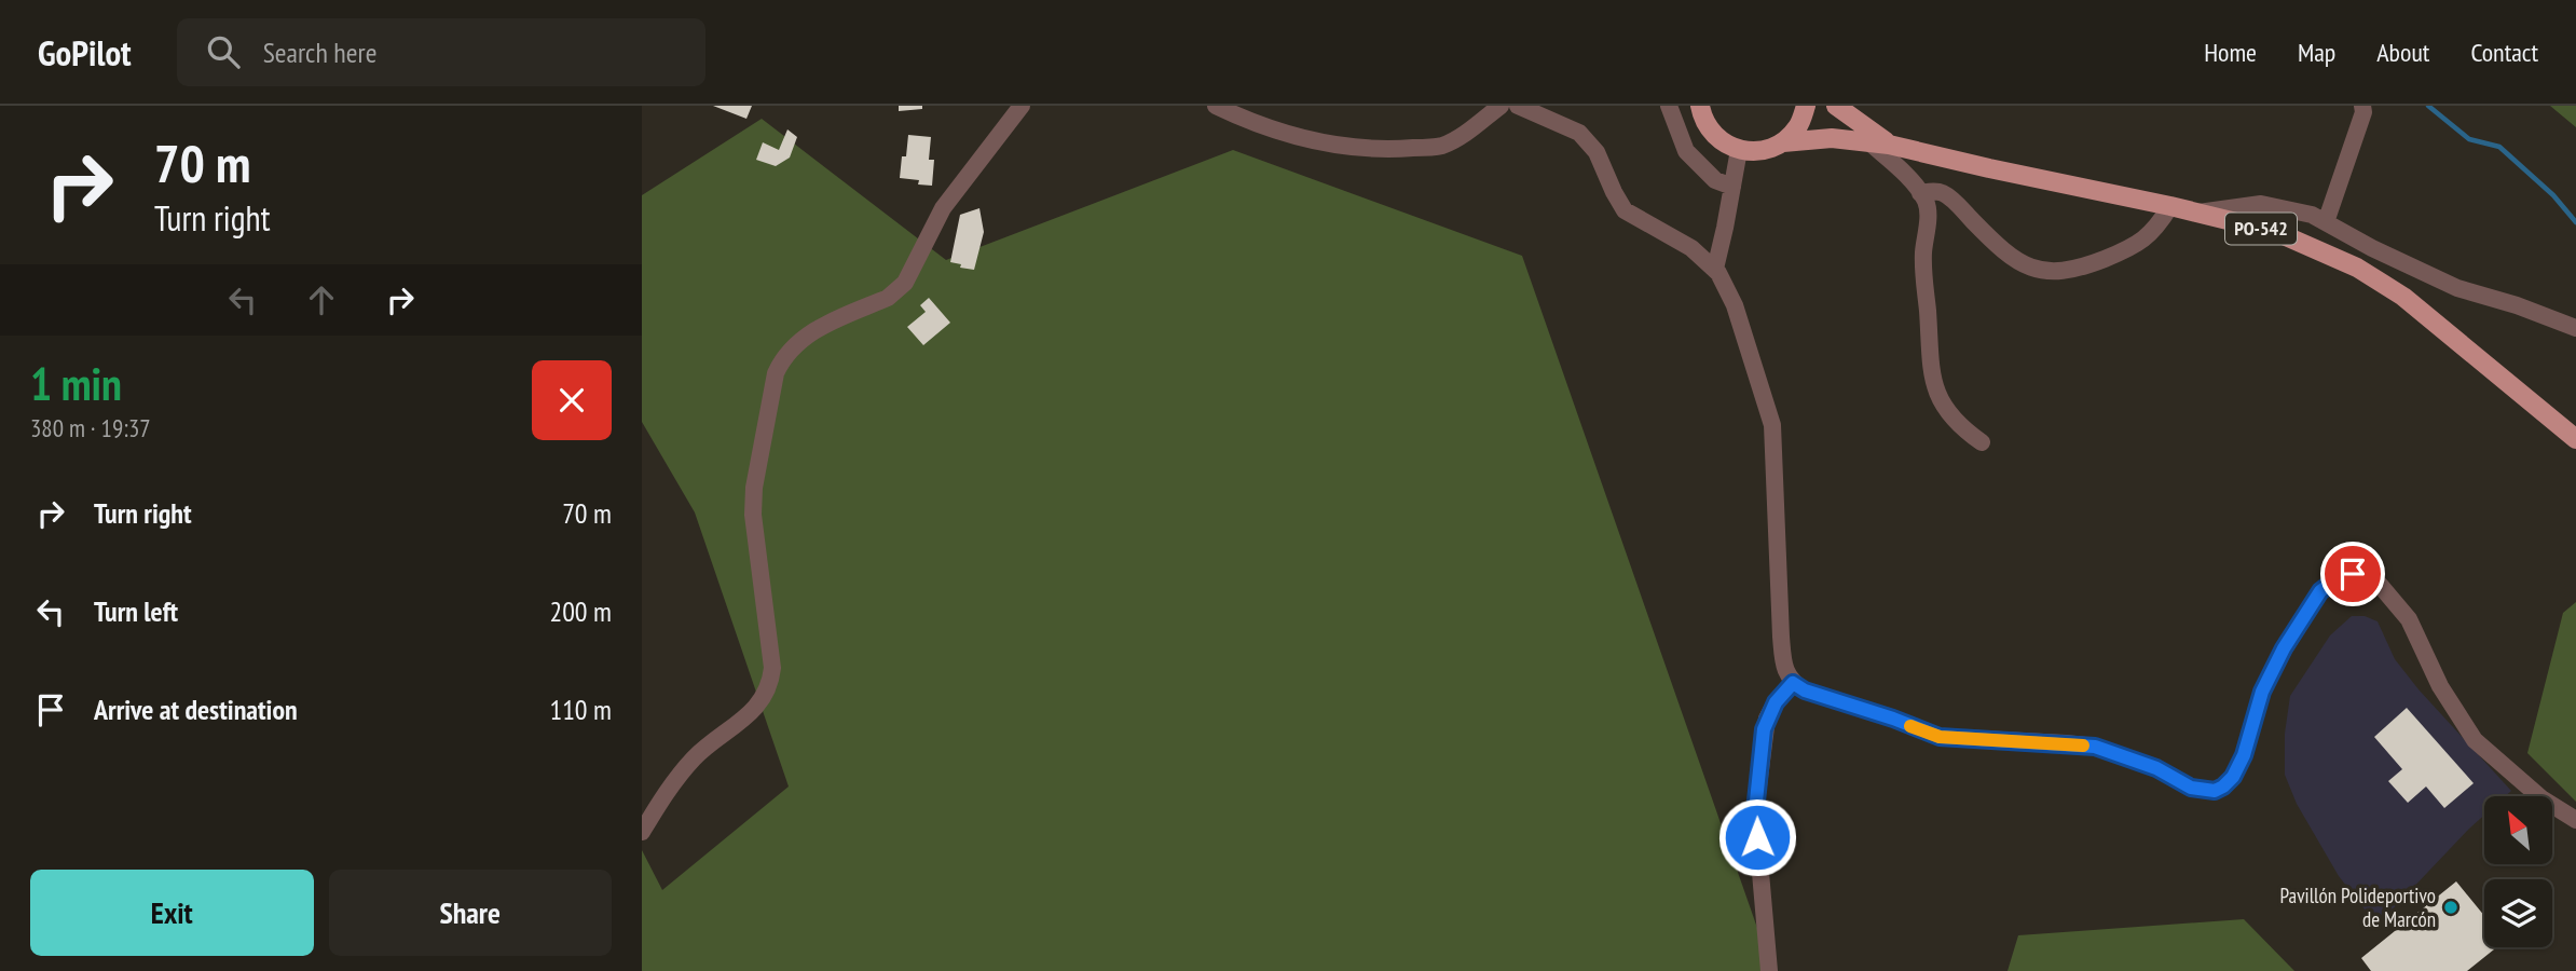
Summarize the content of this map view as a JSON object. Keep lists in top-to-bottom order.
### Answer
{
  "streets": {
    "main road": ["PO-542"]
  },
  "places": ["Pavillón Polideportivo de Marcón"],
  "north": "top left",
  "page": {
    "header": "GoPilot",
    "search": "Search here",
    "nav": [
      "Home",
      "Map",
      "About",
      "Contact"
    ],
    "turn": ["70 m", "Turn right"],
    "heading": ["1 min", "380 m · 19:37"],
    "list": [
      {
        "name": "Turn right",
        "value": "70 m"
      },
      {
        "name": "Turn left",
        "value": "200 m"
      },
      {
        "name": "Arrive at destination",
        "value": "110 m"
      }
    ],
    "buttons": ["Exit", "Share"]
  }
}
